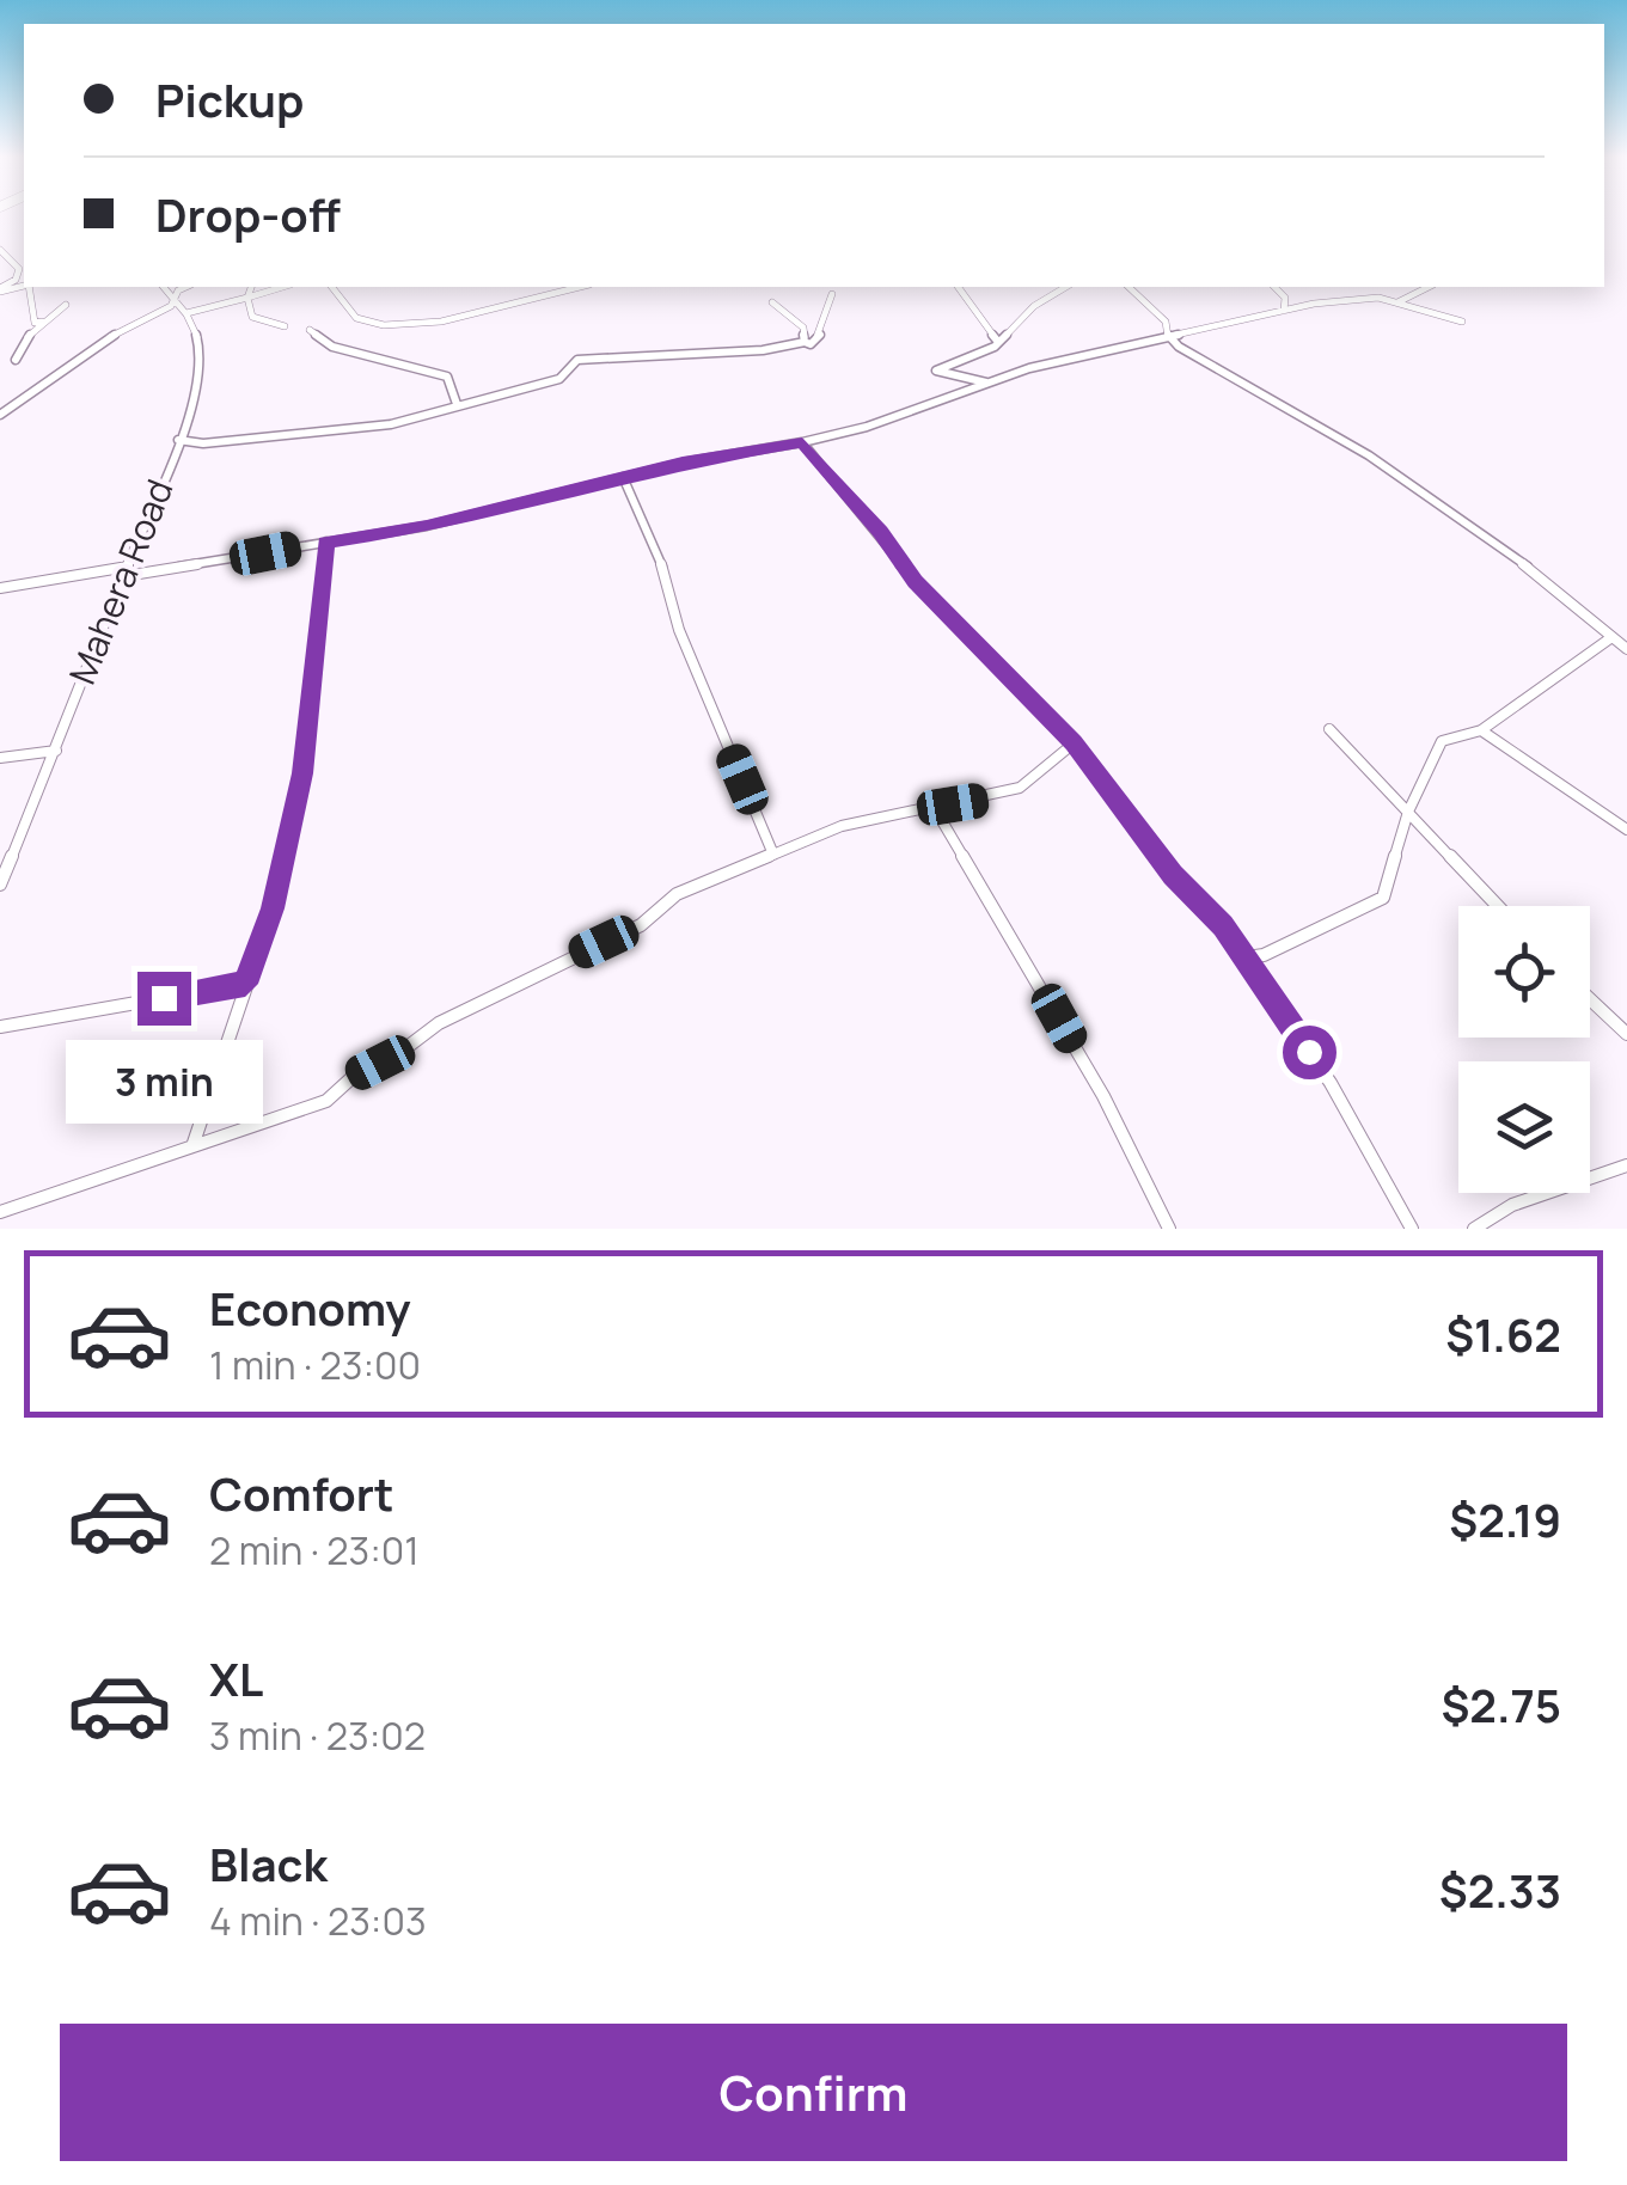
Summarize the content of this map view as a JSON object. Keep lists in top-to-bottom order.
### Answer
{
  "streets": {
    "street": ["Mahera Road"]
  },
  "page": {
    "banner": ["Pickup", "Drop-off"],
    "bubble": "3 min",
    "list": [
      {
        "name": "Economy",
        "note": "1 min · 23:00",
        "value": "$1.62"
      },
      {
        "name": "Comfort",
        "note": "2 min · 23:01",
        "value": "$2.19"
      },
      {
        "name": "XL",
        "note": "3 min · 23:02",
        "value": "$2.75"
      },
      {
        "name": "Black",
        "note": "4 min · 23:03",
        "value": "$2.33"
      }
    ],
    "buttons": "Confirm"
  }
}
